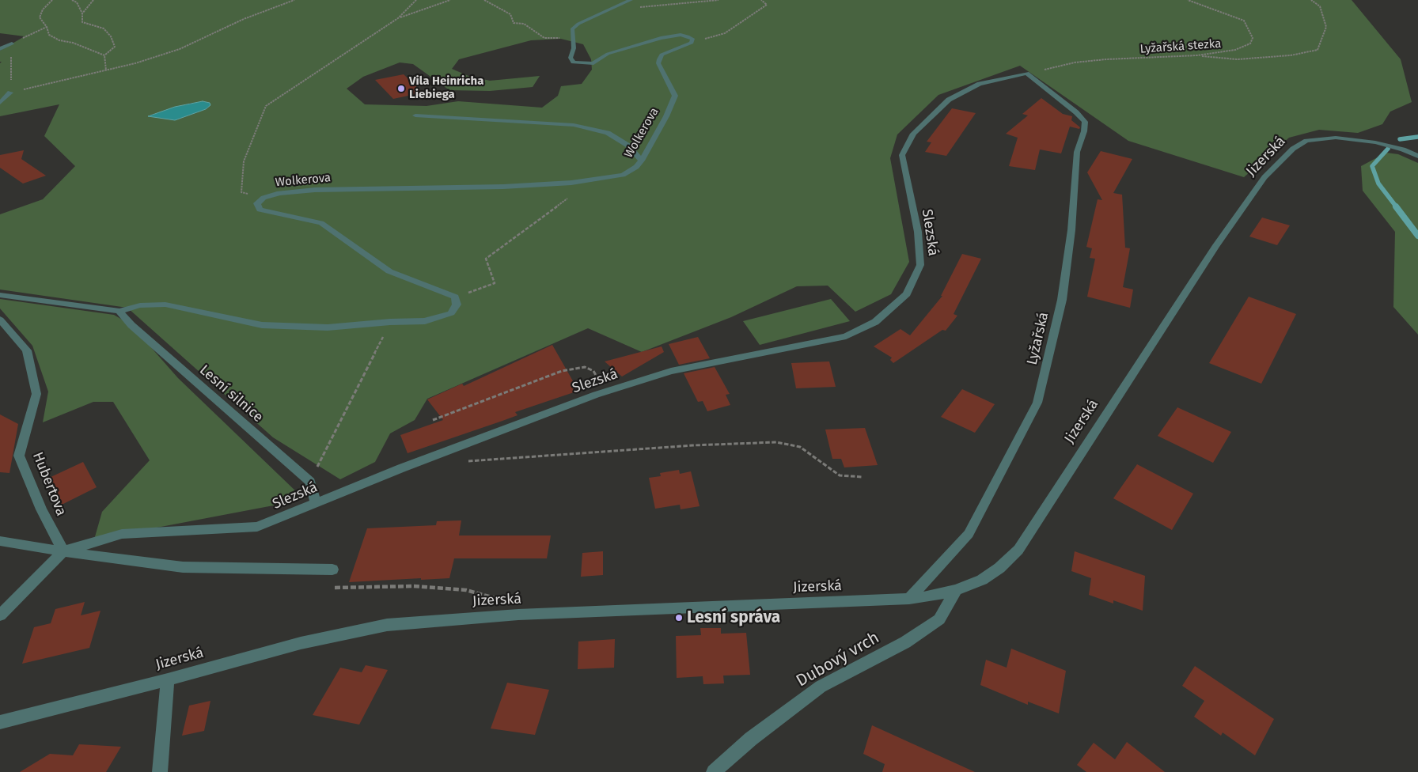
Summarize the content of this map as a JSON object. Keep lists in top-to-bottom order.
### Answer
{
  "streets": {
    "street": [
      "Wolkerova",
      "Jizerská",
      "Slezská",
      "Lyžařská",
      "Lesní silnice",
      "Hubertova",
      "Dubový vrch"
    ],
    "path": ["Lyžařská stezka"]
  },
  "crossings": [
    ["Lyžařská stezka", "Slezská"],
    ["Lyžařská stezka", "Lyžařská"],
    ["Jizerská", "Lyžařská"],
    ["Jizerská", "Dubový vrch"],
    ["Slezská", "Lyžařská"],
    ["Slezská", "Hubertova"]
  ],
  "places": ["Vila Heinricha Liebiega", "Lesní správa"]
}
